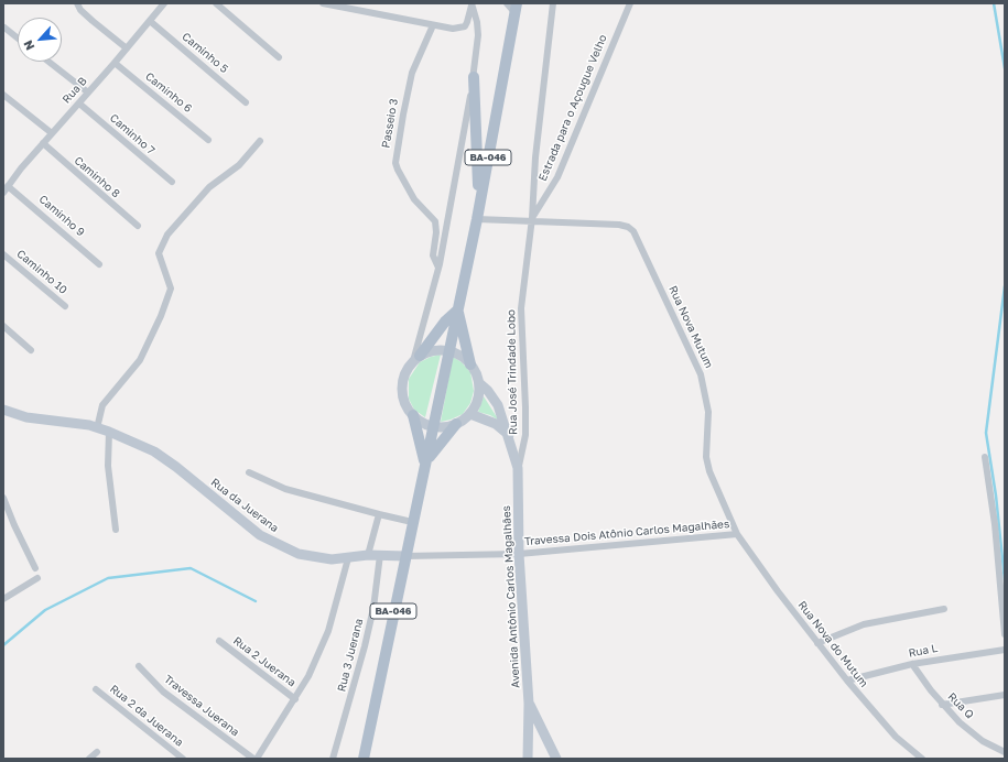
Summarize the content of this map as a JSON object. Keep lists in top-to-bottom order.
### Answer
{
  "streets": {
    "main road": ["BA-046", "Rua da Juerana", "Avenida Antônio Carlos Magalhães"],
    "street": [
      "Caminho 5",
      "Rua B",
      "Caminho 6",
      "Estrada para o Açougue Velho",
      "Passeio 3",
      "Caminho 7",
      "Caminho 8",
      "Caminho 9",
      "Caminho 10",
      "Rua Nova Mutum",
      "Rua José Trindade Lobo",
      "Travessa Dois Atônio Carlos Magalhães",
      "Rua Nova do Mutum",
      "Rua L",
      "Rua 3 Juerana",
      "Rua 2 Juerana",
      "Travessa Juerana",
      "Rua Q",
      "Rua 2 da Juerana"
    ]
  },
  "crossings": [
    ["Caminho 5", "Rua B"],
    ["Rua B", "Caminho 6"],
    ["Rua B", "Caminho 7"],
    ["Rua B", "Caminho 8"],
    ["Rua B", "Caminho 9"],
    ["Estrada para o Açougue Velho", "Rua Nova Mutum"],
    ["Estrada para o Açougue Velho", "Rua José Trindade Lobo"],
    ["BA-046", "Rua Nova Mutum"],
    ["BA-046", "Rua da Juerana"],
    ["BA-046", "Travessa Dois Atônio Carlos Magalhães"],
    ["Rua Nova Mutum", "Rua José Trindade Lobo"],
    ["Rua Nova Mutum", "Travessa Dois Atônio Carlos Magalhães"],
    ["Rua Nova Mutum", "Rua Nova do Mutum"],
    ["Rua José Trindade Lobo", "Avenida Antônio Carlos Magalhães"],
    ["Rua da Juerana", "Travessa Dois Atônio Carlos Magalhães"],
    ["Rua da Juerana", "Rua 3 Juerana"],
    ["Travessa Dois Atônio Carlos Magalhães", "Avenida Antônio Carlos Magalhães"],
    ["Travessa Dois Atônio Carlos Magalhães", "Rua Nova do Mutum"],
    ["Rua Nova do Mutum", "Rua L"],
    ["Rua L", "Rua Q"]
  ],
  "north": "bottom left"
}
